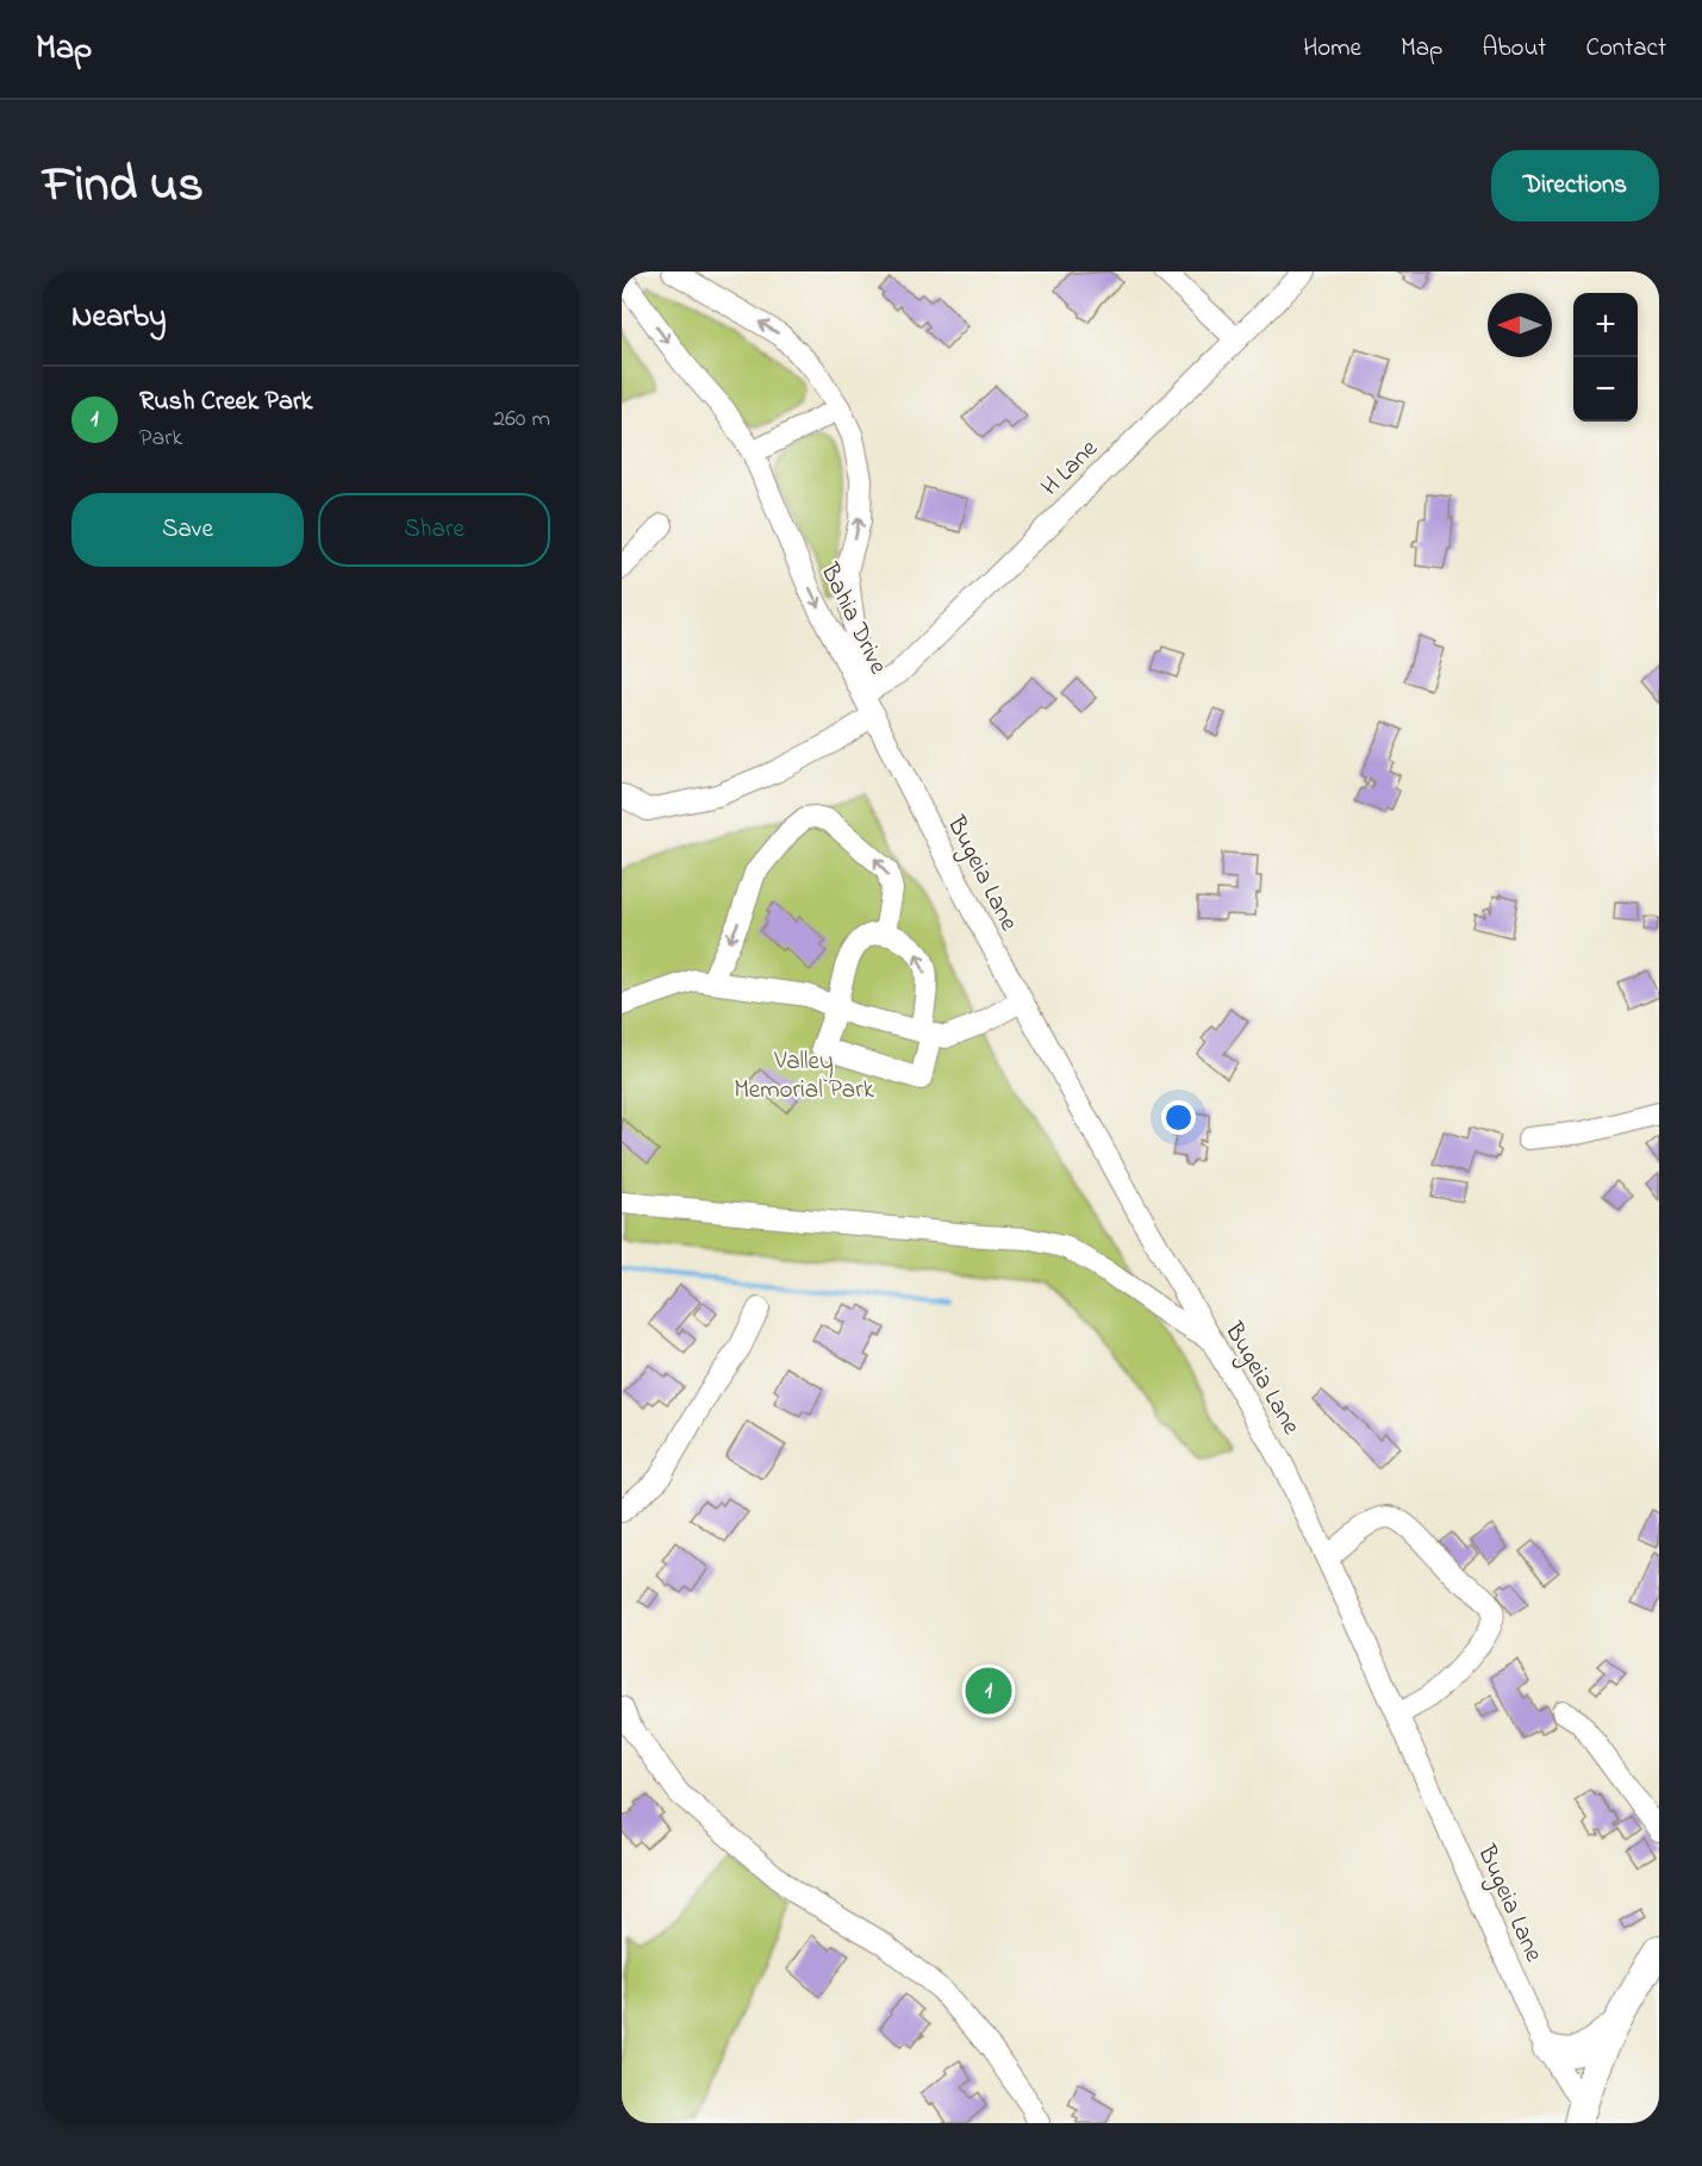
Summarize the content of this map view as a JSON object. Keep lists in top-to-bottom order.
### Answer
{
  "streets": {
    "street": ["H Lane", "Bahia Drive", "Bugeia Lane"]
  },
  "crossings": [
    ["H Lane", "Bahia Drive"],
    ["H Lane", "Bugeia Lane"],
    ["Bahia Drive", "Bugeia Lane"]
  ],
  "parks": ["Valley Memorial Park"],
  "north": "left",
  "page": {
    "header": "Map",
    "nav": [
      "Home",
      "Map",
      "About",
      "Contact"
    ],
    "title": "Find us",
    "buttons": [
      "Directions",
      ["Save", "Share"]
    ],
    "heading": "Nearby",
    "map_buttons": ["+", "−"],
    "list": [
      {
        "mark": "1",
        "name": "Rush Creek Park",
        "note": "Park",
        "value": "260 m"
      }
    ],
    "pins": "1"
  }
}
